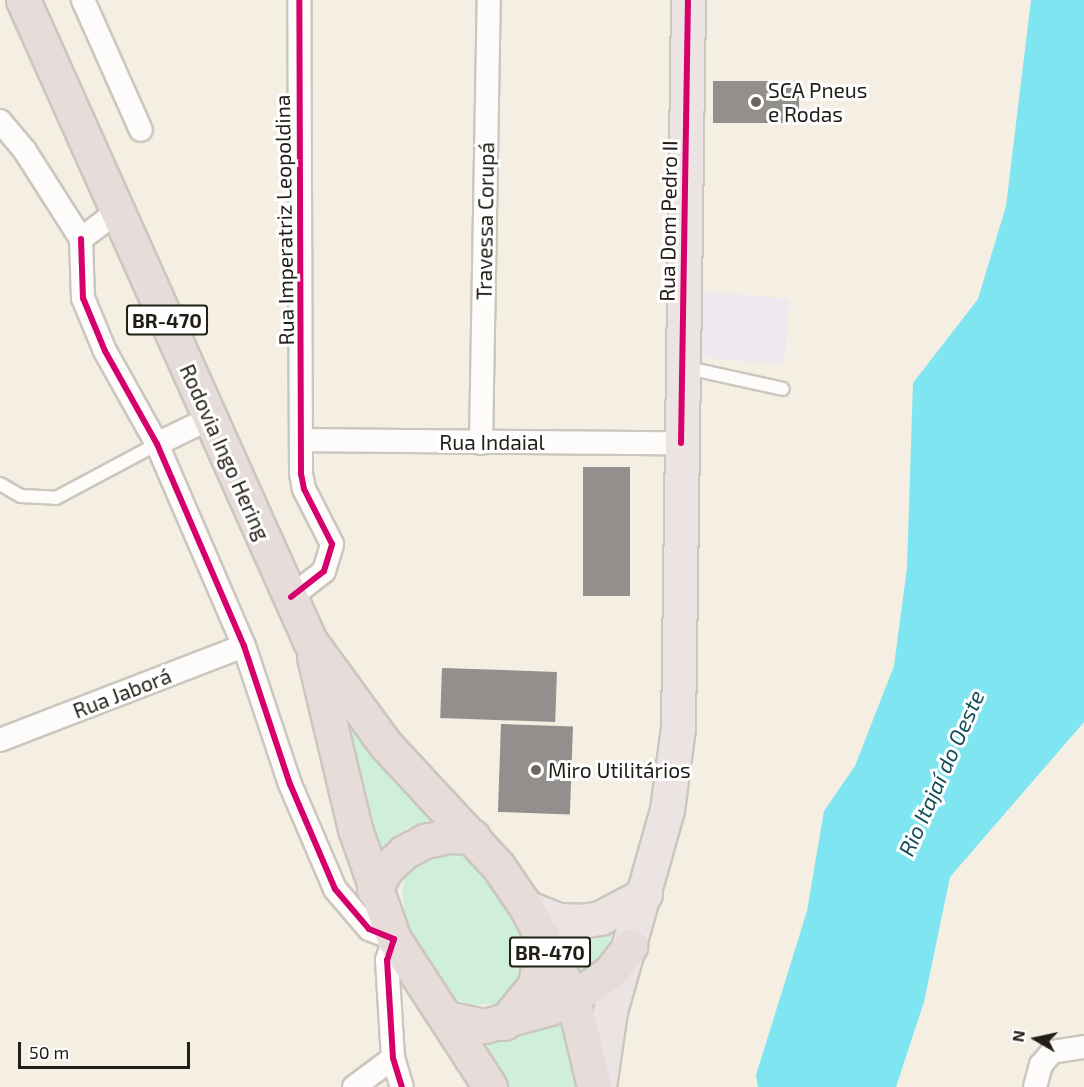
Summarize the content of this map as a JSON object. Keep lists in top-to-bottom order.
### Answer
{
  "streets": {
    "highway": ["BR-470", "Rodovia Ingo Hering"],
    "main road": ["Rua Dom Pedro II"],
    "street": [
      "Rua Imperatriz Leopoldina",
      "Travessa Corupá",
      "Rua Indaial",
      "Rua Jaborá"
    ]
  },
  "crossings": [
    ["Rua Imperatriz Leopoldina", "Rua Indaial"],
    ["Rua Imperatriz Leopoldina", "Rodovia Ingo Hering"],
    ["Travessa Corupá", "Rua Indaial"],
    ["Rua Dom Pedro II", "Rua Indaial"]
  ],
  "water": ["Rio Itajaí do Oeste"],
  "places": ["SCA Pneus e Rodas", "Miro Utilitários"],
  "scale_bar": "50 m",
  "north": "left"
}
